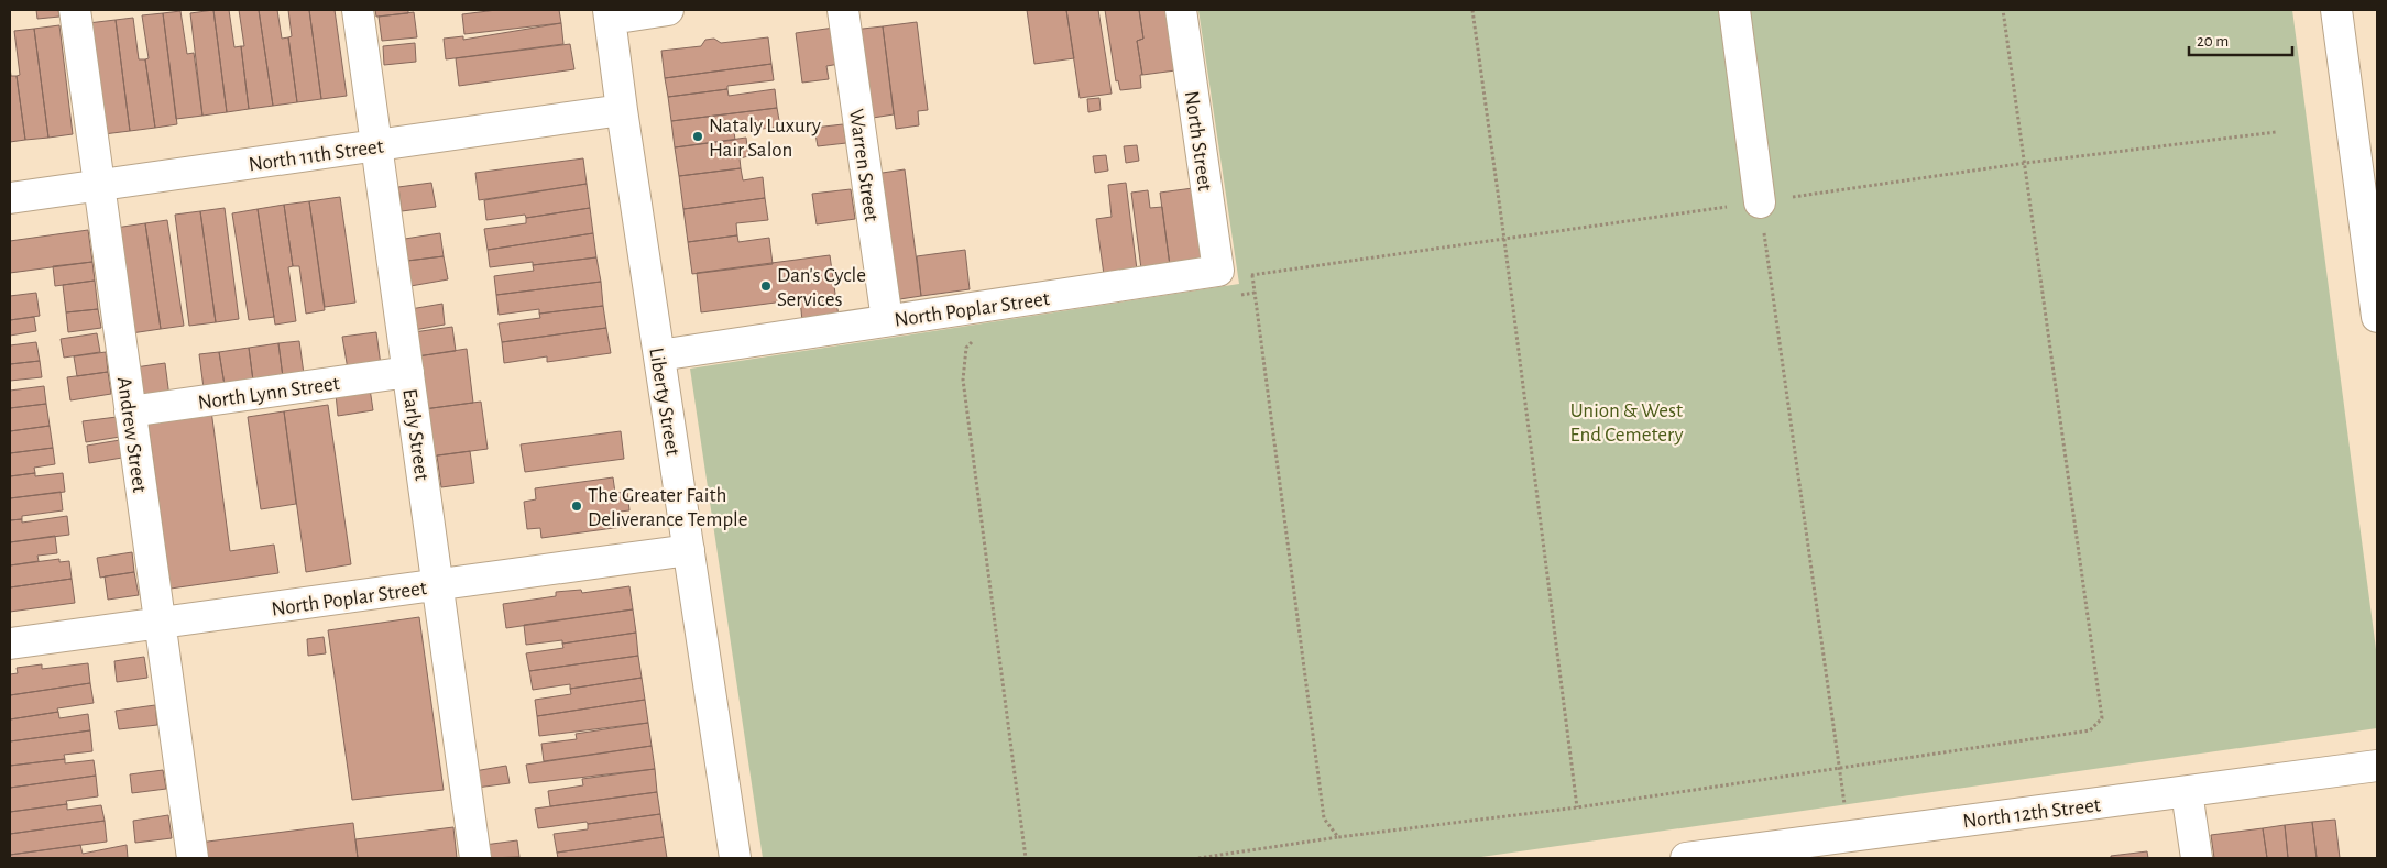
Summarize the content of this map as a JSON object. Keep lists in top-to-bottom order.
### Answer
{
  "streets": {
    "street": [
      "North Street",
      "North 11th Street",
      "Warren Street",
      "North Poplar Street",
      "North Lynn Street",
      "Liberty Street",
      "Andrew Street",
      "Early Street",
      "North 12th Street"
    ]
  },
  "crossings": [
    ["North Street", "North Poplar Street"],
    ["North 11th Street", "Liberty Street"],
    ["North 11th Street", "Andrew Street"],
    ["North 11th Street", "Early Street"],
    ["Warren Street", "North Poplar Street"],
    ["North Poplar Street", "Liberty Street"],
    ["North Poplar Street", "Andrew Street"],
    ["North Poplar Street", "Early Street"],
    ["North Lynn Street", "Andrew Street"],
    ["North Lynn Street", "Early Street"]
  ],
  "parks": ["Union & West End Cemetery"],
  "places": ["Nataly Luxury Hair Salon", "Dan's Cycle Services", "The Greater Faith Deliverance Temple"],
  "scale_bar": "20 m"
}
